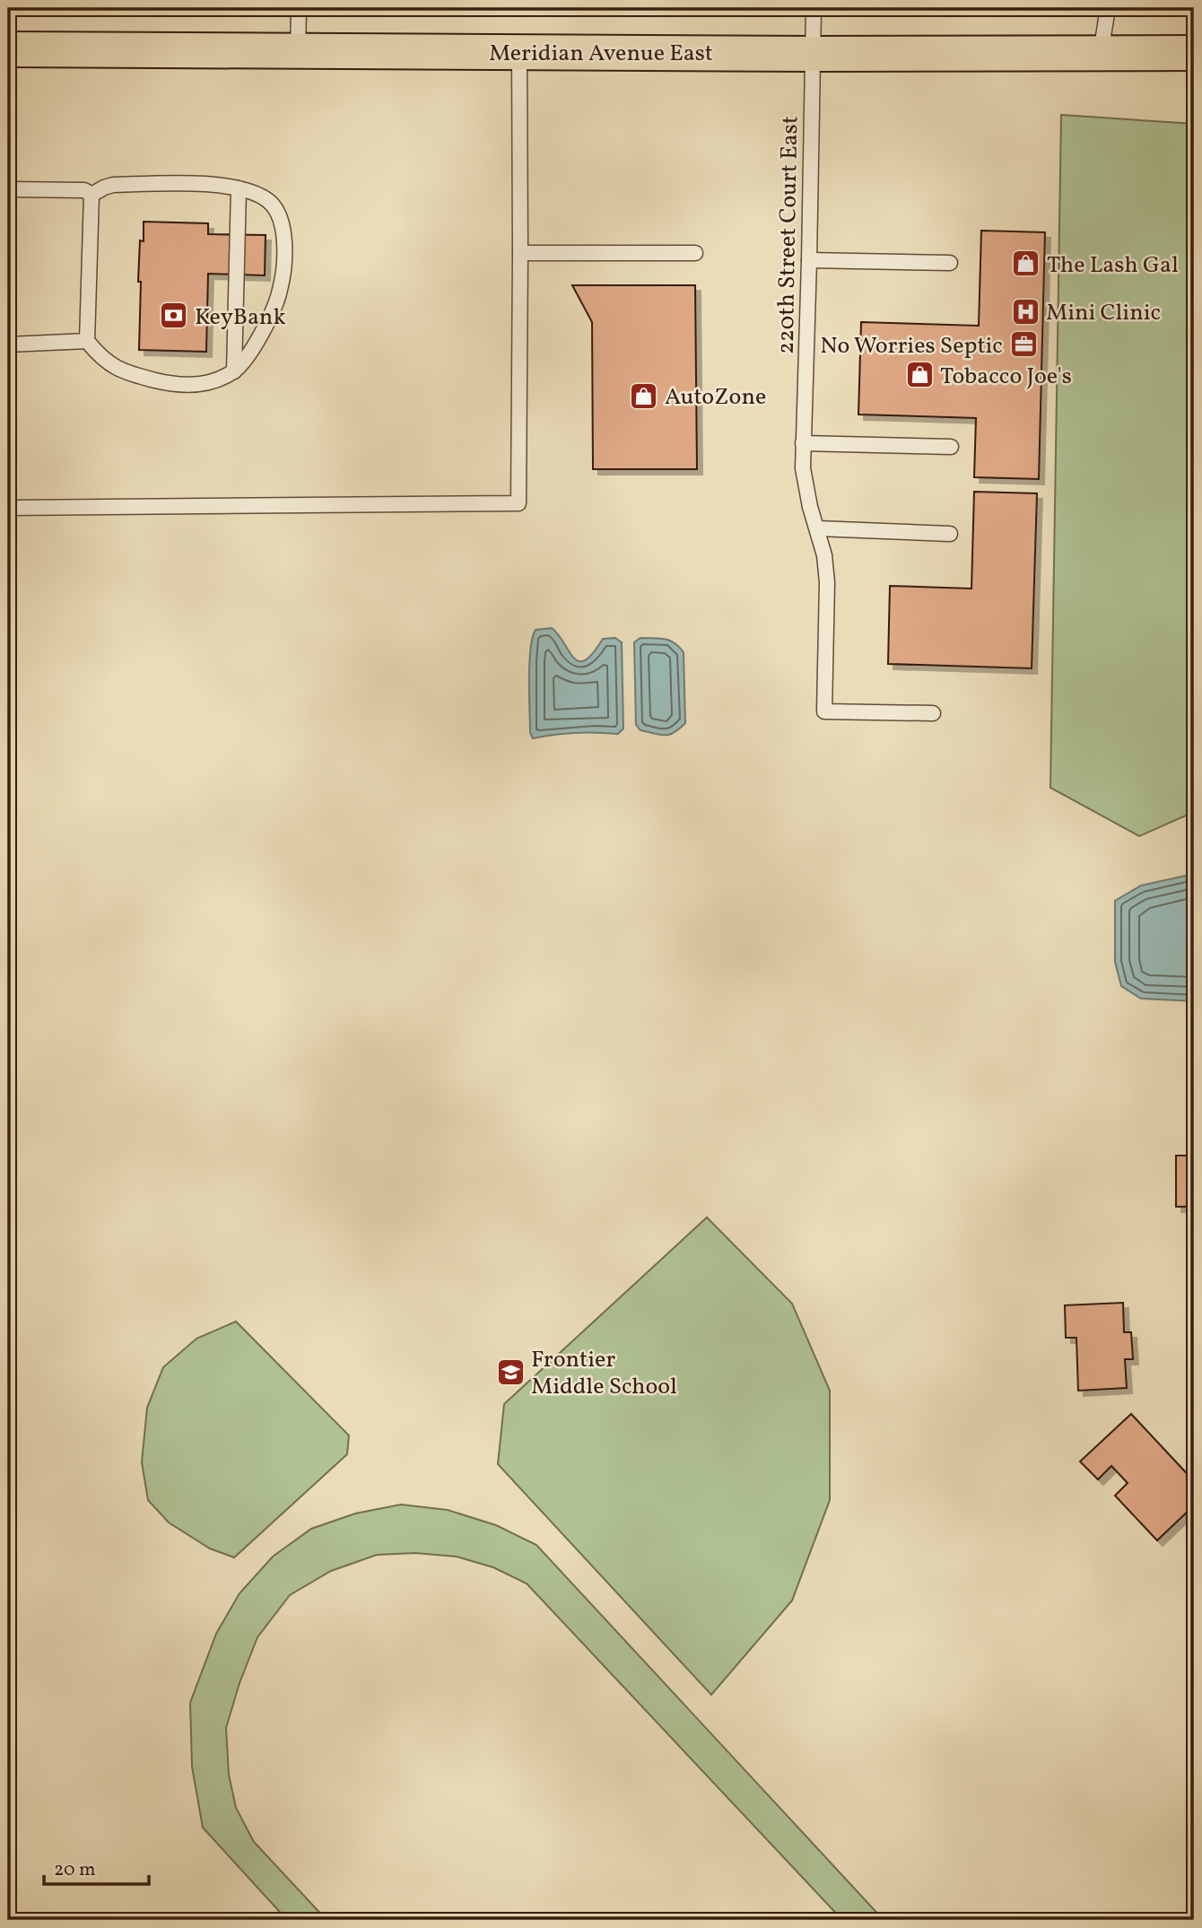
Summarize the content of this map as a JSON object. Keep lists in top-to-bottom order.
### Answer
{
  "streets": {
    "main road": ["Meridian Avenue East"],
    "lane": ["220th Street Court East"]
  },
  "crossings": [
    ["Meridian Avenue East", "220th Street Court East"]
  ],
  "places": {
    "shop": ["The Lash Gal", "Tobacco Joe's", "AutoZone"],
    "hospital": ["Mini Clinic"],
    "bank": ["KeyBank"],
    "office": ["No Worries Septic"],
    "school or university": ["Frontier Middle School"]
  },
  "scale_bar": "20 m"
}
